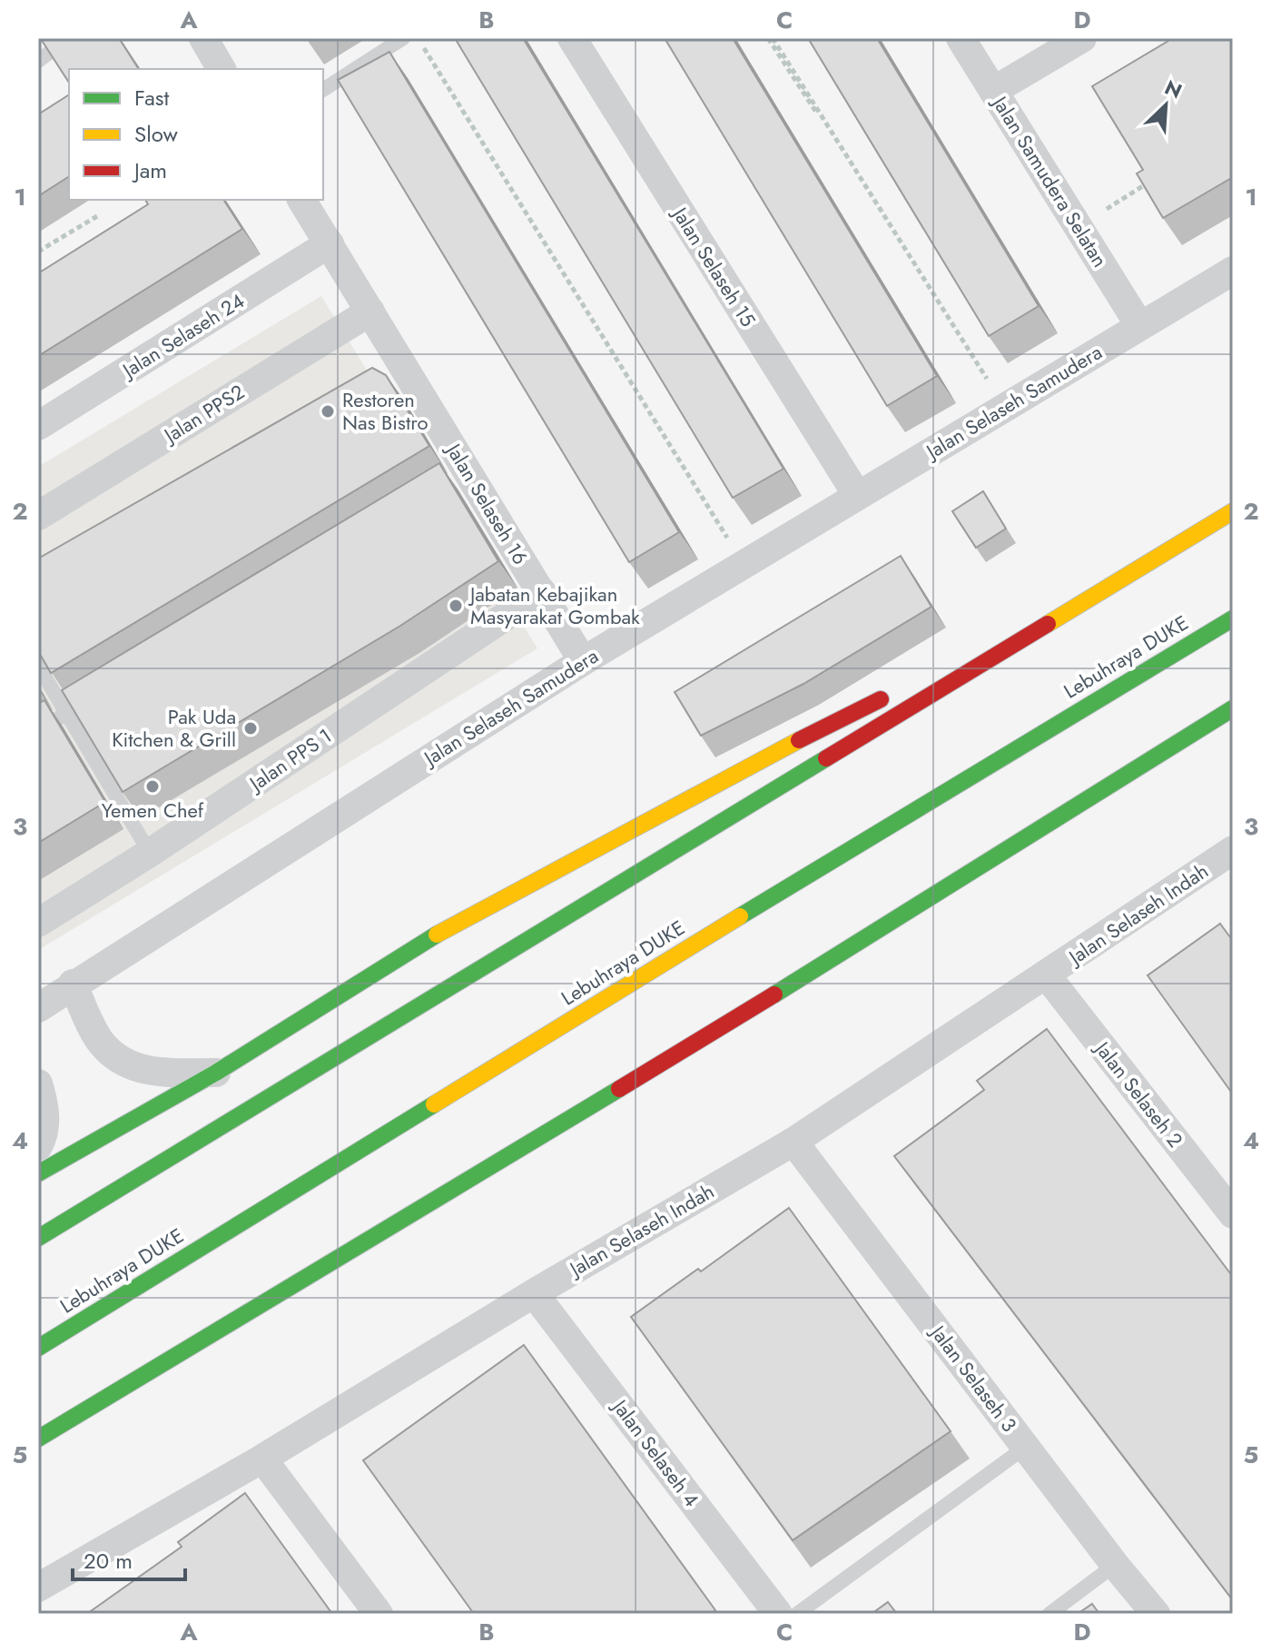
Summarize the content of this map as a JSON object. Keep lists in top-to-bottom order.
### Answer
{
  "streets": {
    "highway": ["Lebuhraya DUKE"],
    "street": [
      "Jalan Samudera Selatan",
      "Jalan Selaseh 15",
      "Jalan Selaseh 24",
      "Jalan Selaseh Samudera",
      "Jalan PPS2",
      "Jalan Selaseh 16",
      "Jalan PPS 1",
      "Jalan Selaseh Indah",
      "Jalan Selaseh 2",
      "Jalan Selaseh 3",
      "Jalan Selaseh 4"
    ]
  },
  "crossings": [
    ["Jalan Samudera Selatan", "Jalan Selaseh Samudera"],
    ["Jalan Selaseh 15", "Jalan Selaseh Samudera"],
    ["Jalan Selaseh 24", "Jalan Selaseh 16"],
    ["Jalan Selaseh Samudera", "Jalan Selaseh 16"],
    ["Jalan PPS2", "Jalan Selaseh 16"],
    ["Jalan Selaseh 16", "Jalan PPS 1"],
    ["Jalan Selaseh Indah", "Jalan Selaseh 2"],
    ["Jalan Selaseh Indah", "Jalan Selaseh 3"],
    ["Jalan Selaseh Indah", "Jalan Selaseh 4"]
  ],
  "places": [
    "Restoren Nas Bistro",
    "Jabatan Kebajikan Masyarakat Gombak",
    "Pak Uda Kitchen & Grill",
    "Yemen Chef"
  ],
  "legend": ["Fast", "Slow", "Jam"],
  "scale_bar": "20 m",
  "north": "top right",
  "grid": {
    "columns": [
      "A",
      "B",
      "C",
      "D"
    ],
    "rows": [
      "1",
      "2",
      "3",
      "4",
      "5"
    ]
  }
}
